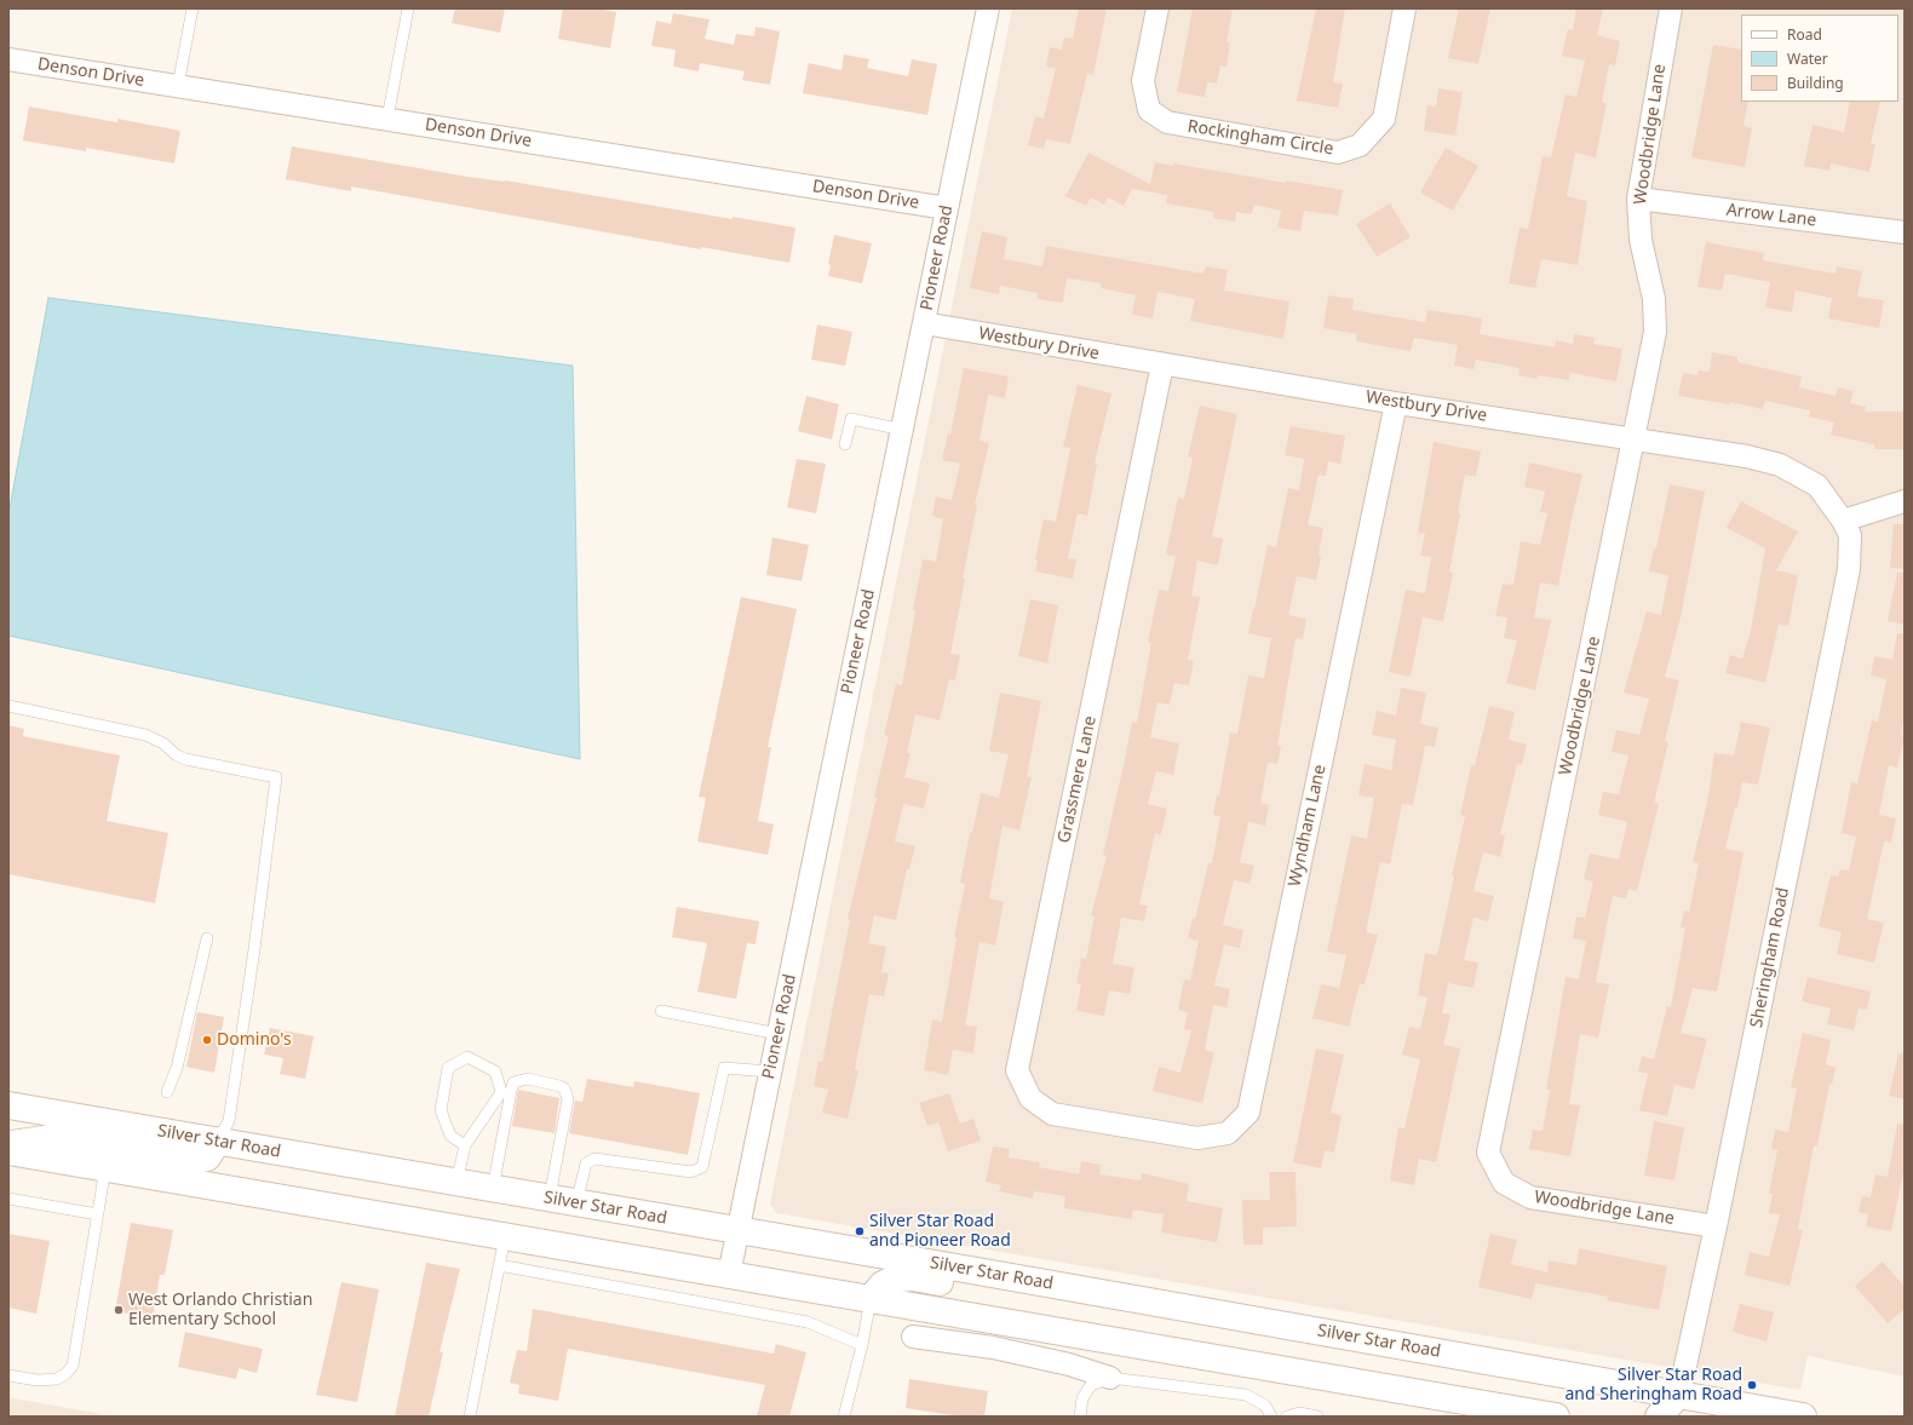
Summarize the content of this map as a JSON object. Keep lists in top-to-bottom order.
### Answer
{
  "streets": {
    "main road": ["Silver Star Road"],
    "street": [
      "Denson Drive",
      "Woodbridge Lane",
      "Rockingham Circle",
      "Arrow Lane",
      "Pioneer Road",
      "Westbury Drive",
      "Grassmere Lane",
      "Wyndham Lane",
      "Sheringham Road"
    ]
  },
  "crossings": [
    ["Denson Drive", "Pioneer Road"],
    ["Woodbridge Lane", "Arrow Lane"],
    ["Woodbridge Lane", "Westbury Drive"],
    ["Woodbridge Lane", "Sheringham Road"],
    ["Pioneer Road", "Westbury Drive"],
    ["Pioneer Road", "Silver Star Road"],
    ["Westbury Drive", "Grassmere Lane"],
    ["Westbury Drive", "Wyndham Lane"],
    ["Westbury Drive", "Sheringham Road"],
    ["Grassmere Lane", "Wyndham Lane"],
    ["Sheringham Road", "Silver Star Road"]
  ],
  "places": [
    "Domino's",
    "Silver Star Road and Pioneer Road",
    "West Orlando Christian Elementary School",
    "Silver Star Road and Sheringham Road"
  ],
  "legend": ["Road", "Water", "Building"]
}
